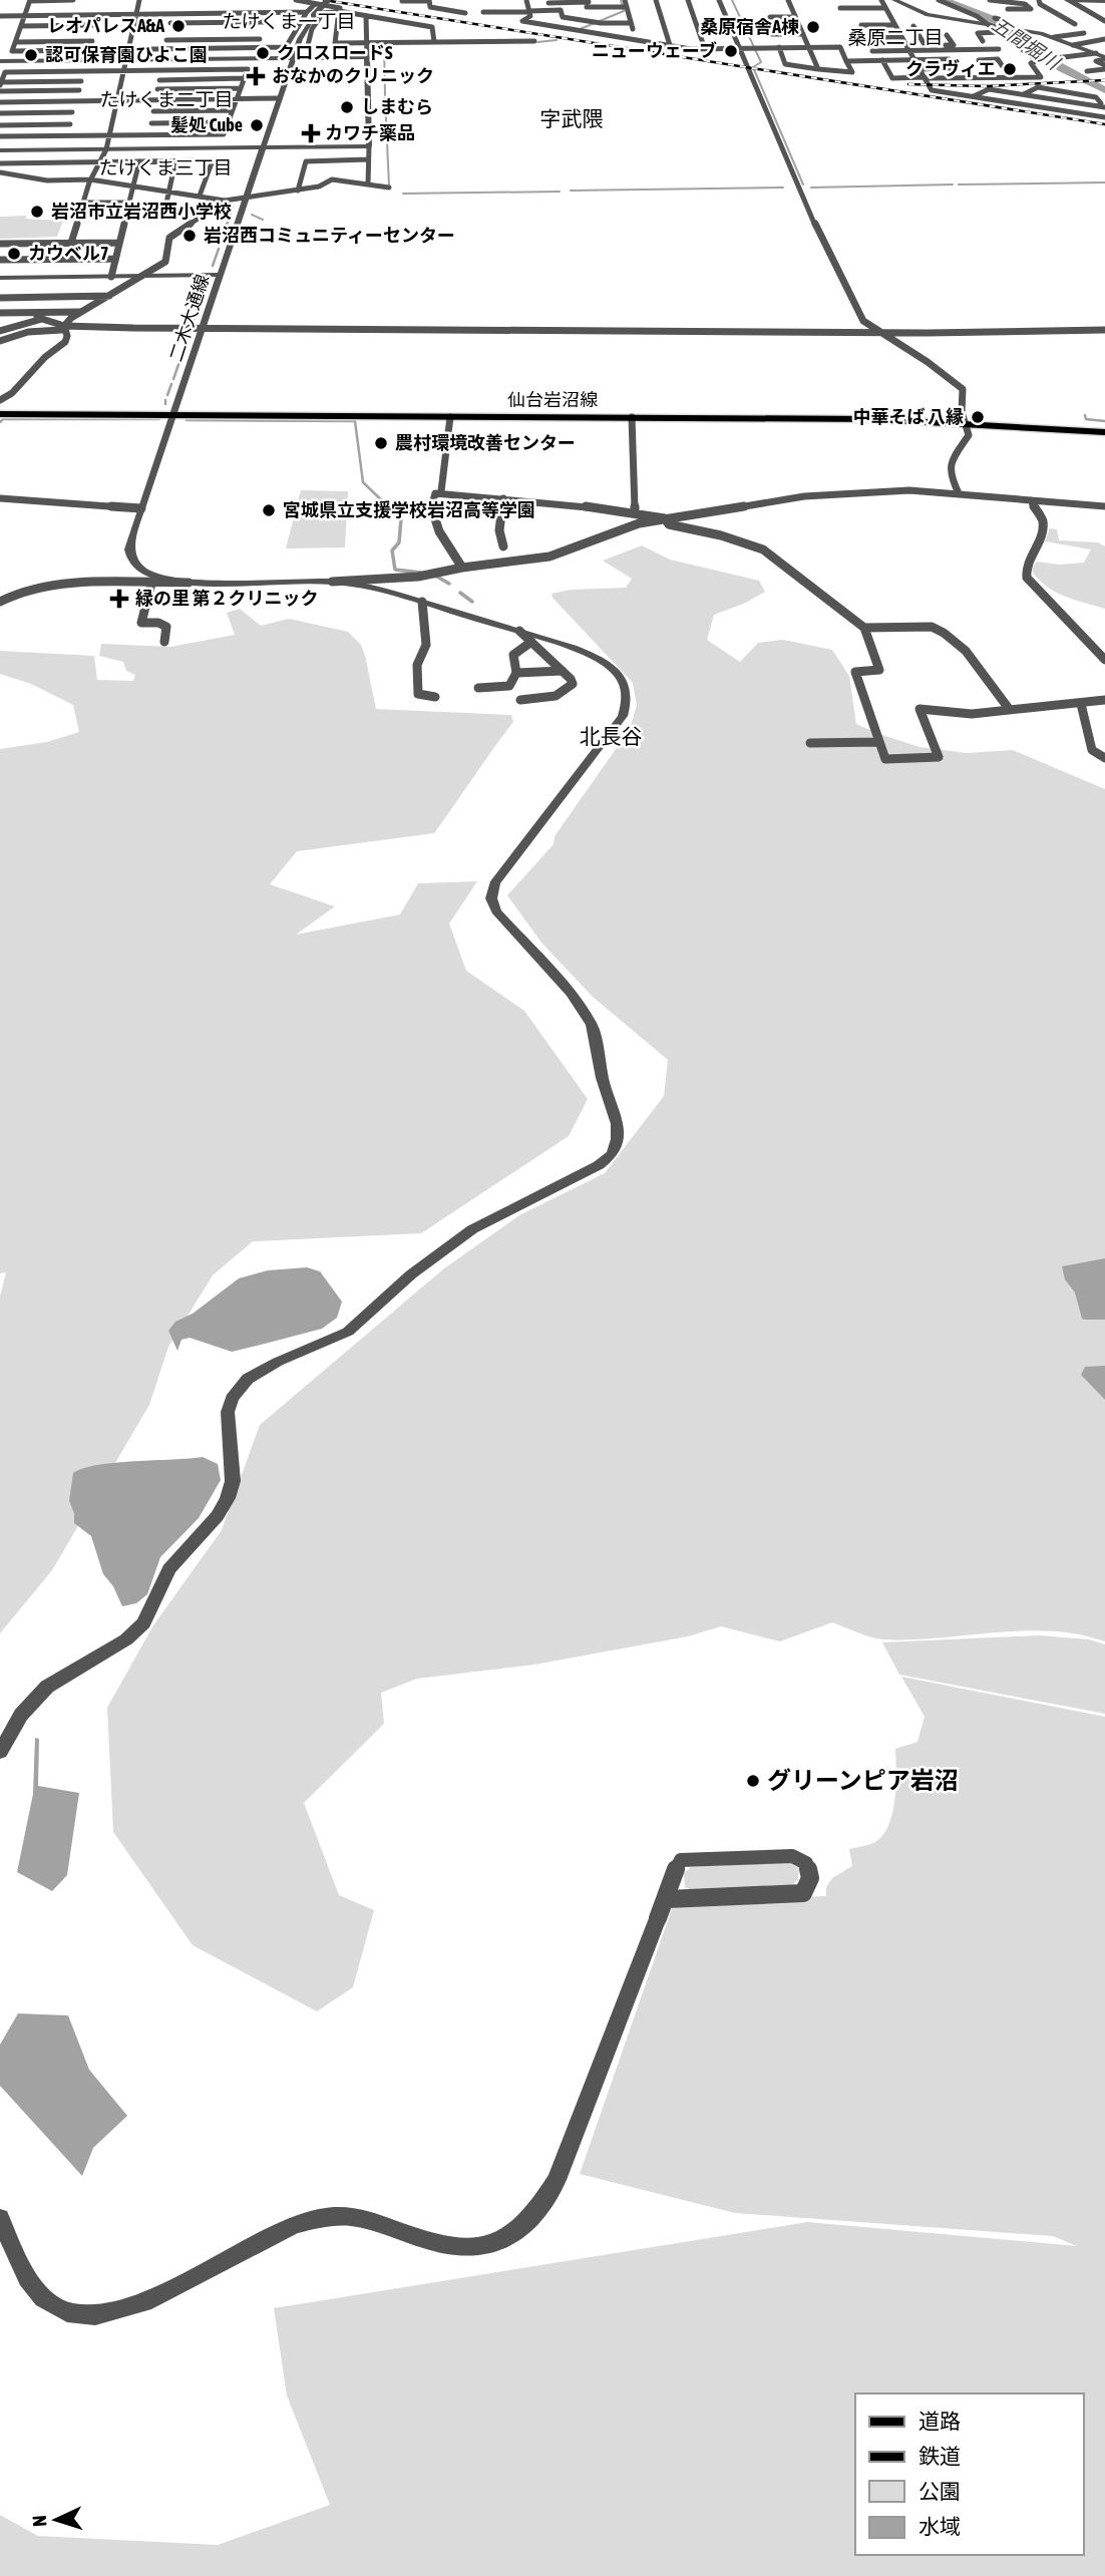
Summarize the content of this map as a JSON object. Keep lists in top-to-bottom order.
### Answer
{
  "streets": {
    "main road": ["仙台岩沼線"],
    "street": ["二木大通線"]
  },
  "crossings": [
    ["二木大通線", "仙台岩沼線"]
  ],
  "districts": [
    "たけくま一丁目",
    "桑原二丁目",
    "たけくま二丁目",
    "字武隈",
    "たけくま三丁目",
    "北長谷"
  ],
  "water": ["五間堀川"],
  "places": {
    "other": [
      "レオパレスA&A",
      "桑原宿舎A棟",
      "ニューウェーブ",
      "クロスロードS",
      "認可保育園ひよこ園",
      "クラヴィエ",
      "しまむら",
      "髪処 Cube",
      "岩沼市立岩沼西小学校",
      "岩沼西コミュニティーセンター",
      "カウベル7",
      "中華そば 八縁",
      "農村環境改善センター",
      "宮城県立支援学校岩沼高等学園",
      "グリーンピア岩沼"
    ],
    "health": ["おなかのクリニック", "カワチ薬品", "緑の里 第２クリニック"]
  },
  "legend": [
    "道路",
    "鉄道",
    "公園",
    "水域"
  ],
  "north": "left"
}
